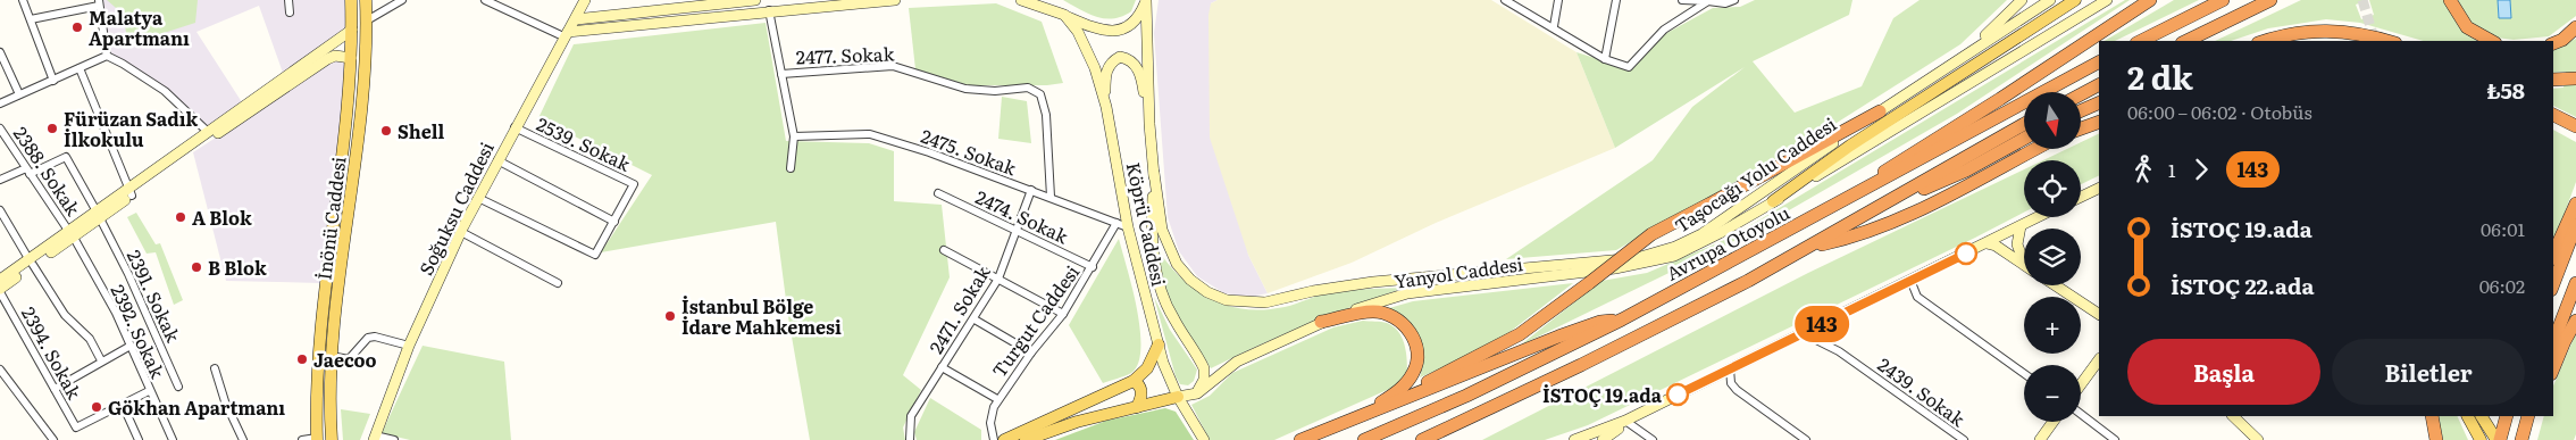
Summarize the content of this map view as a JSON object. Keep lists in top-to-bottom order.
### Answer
{
  "streets": {
    "highway": ["Avrupa Otoyolu"],
    "main road": [
      "Taşocağı Yolu Caddesi",
      "Soğuksu Caddesi",
      "İnönü Caddesi",
      "Köprü Caddesi",
      "Yanyol Caddesi"
    ],
    "street": [
      "2477. Sokak",
      "2539. Sokak",
      "2475. Sokak",
      "2388. Sokak",
      "2474. Sokak",
      "2391. Sokak",
      "2471. Sokak",
      "Turgut Caddesi",
      "2392. Sokak",
      "2394. Sokak",
      "2439. Sokak"
    ]
  },
  "crossings": [
    ["2477. Sokak", "2475. Sokak"],
    ["2539. Sokak", "Soğuksu Caddesi"],
    ["2475. Sokak", "Köprü Caddesi"],
    ["2475. Sokak", "2471. Sokak"],
    ["2475. Sokak", "Turgut Caddesi"],
    ["2388. Sokak", "2391. Sokak"],
    ["2388. Sokak", "2392. Sokak"],
    ["Taşocağı Yolu Caddesi", "Köprü Caddesi"],
    ["2474. Sokak", "2471. Sokak"],
    ["2474. Sokak", "Turgut Caddesi"],
    ["Köprü Caddesi", "Yanyol Caddesi"]
  ],
  "places": [
    "Malatya Apartmanı",
    "Fürüzan Sadık İlkokulu",
    "Shell",
    "A Blok",
    "B Blok",
    "İstanbul Bölge İdare Mahkemesi",
    "Jaecoo",
    "İSTOÇ 19.ada",
    "Gökhan Apartmanı"
  ],
  "lines": ["bus line 143"],
  "north": "bottom",
  "page": {
    "on_map": "143",
    "heading": ["2 dk", "06:00 – 06:02 · Otobüs", "₺58"],
    "map_buttons": ["+", "−"],
    "legs": ["1", "143"],
    "list": [
      {
        "name": "İSTOÇ 19.ada",
        "value": "06:01"
      },
      {
        "name": "İSTOÇ 22.ada",
        "value": "06:02"
      }
    ],
    "buttons": ["Başla", "Biletler"]
  }
}
